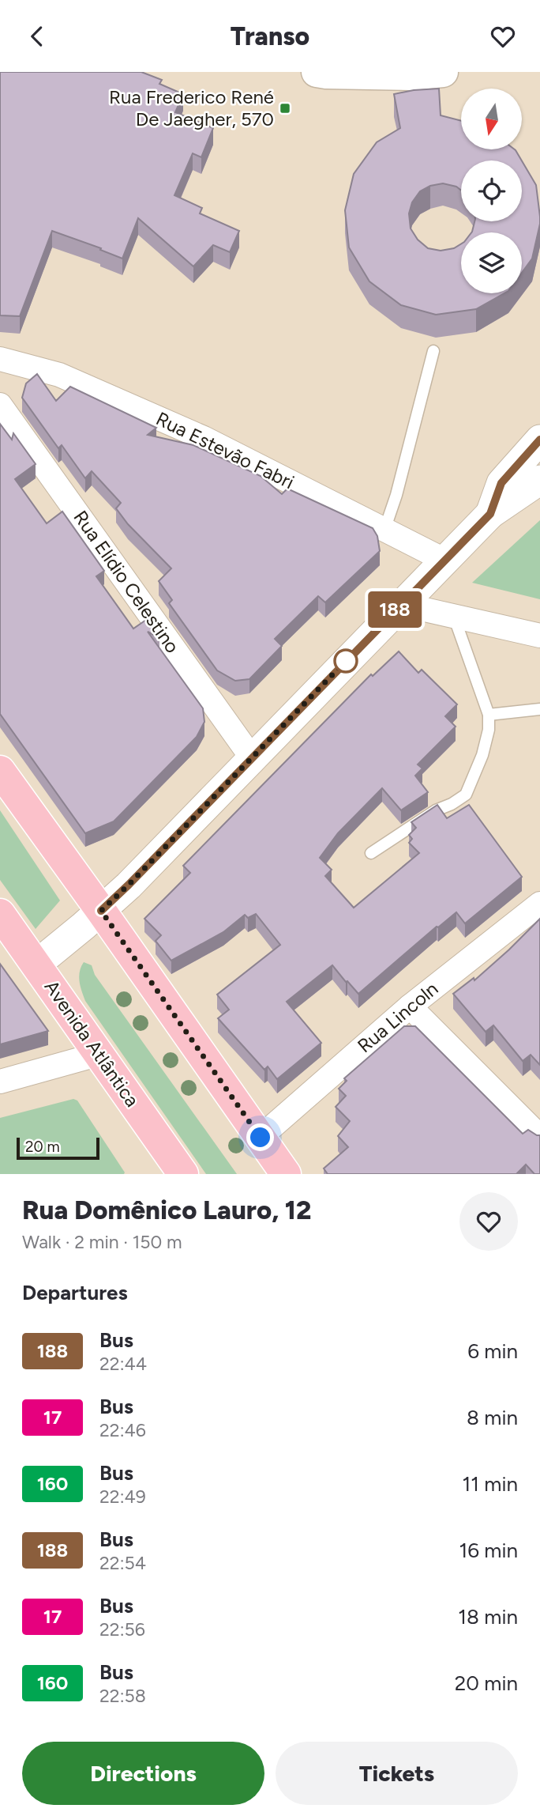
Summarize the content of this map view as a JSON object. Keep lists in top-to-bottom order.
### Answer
{
  "streets": {
    "main road": ["Avenida Atlântica"],
    "street": ["Rua Estevão Fabri", "Rua Elídio Celestino", "Rua Lincoln"]
  },
  "places": {
    "transit": ["Rua Frederico René De Jaegher, 570"]
  },
  "lines": ["bus line 188"],
  "scale_bar": "20 m",
  "north": "bottom",
  "page": {
    "header": "Transo",
    "on_map": "188",
    "scale": "20 m",
    "heading": [
      ["Rua Domênico Lauro, 12", "Walk · 2 min · 150 m"],
      "Departures"
    ],
    "list": [
      {
        "mark": "188",
        "name": "Bus",
        "note": "22:44",
        "value": "6 min"
      },
      {
        "mark": "17",
        "name": "Bus",
        "note": "22:46",
        "value": "8 min"
      },
      {
        "mark": "160",
        "name": "Bus",
        "note": "22:49",
        "value": "11 min"
      },
      {
        "mark": "188",
        "name": "Bus",
        "note": "22:54",
        "value": "16 min"
      },
      {
        "mark": "17",
        "name": "Bus",
        "note": "22:56",
        "value": "18 min"
      },
      {
        "mark": "160",
        "name": "Bus",
        "note": "22:58",
        "value": "20 min"
      }
    ],
    "buttons": ["Directions", "Tickets"]
  }
}
